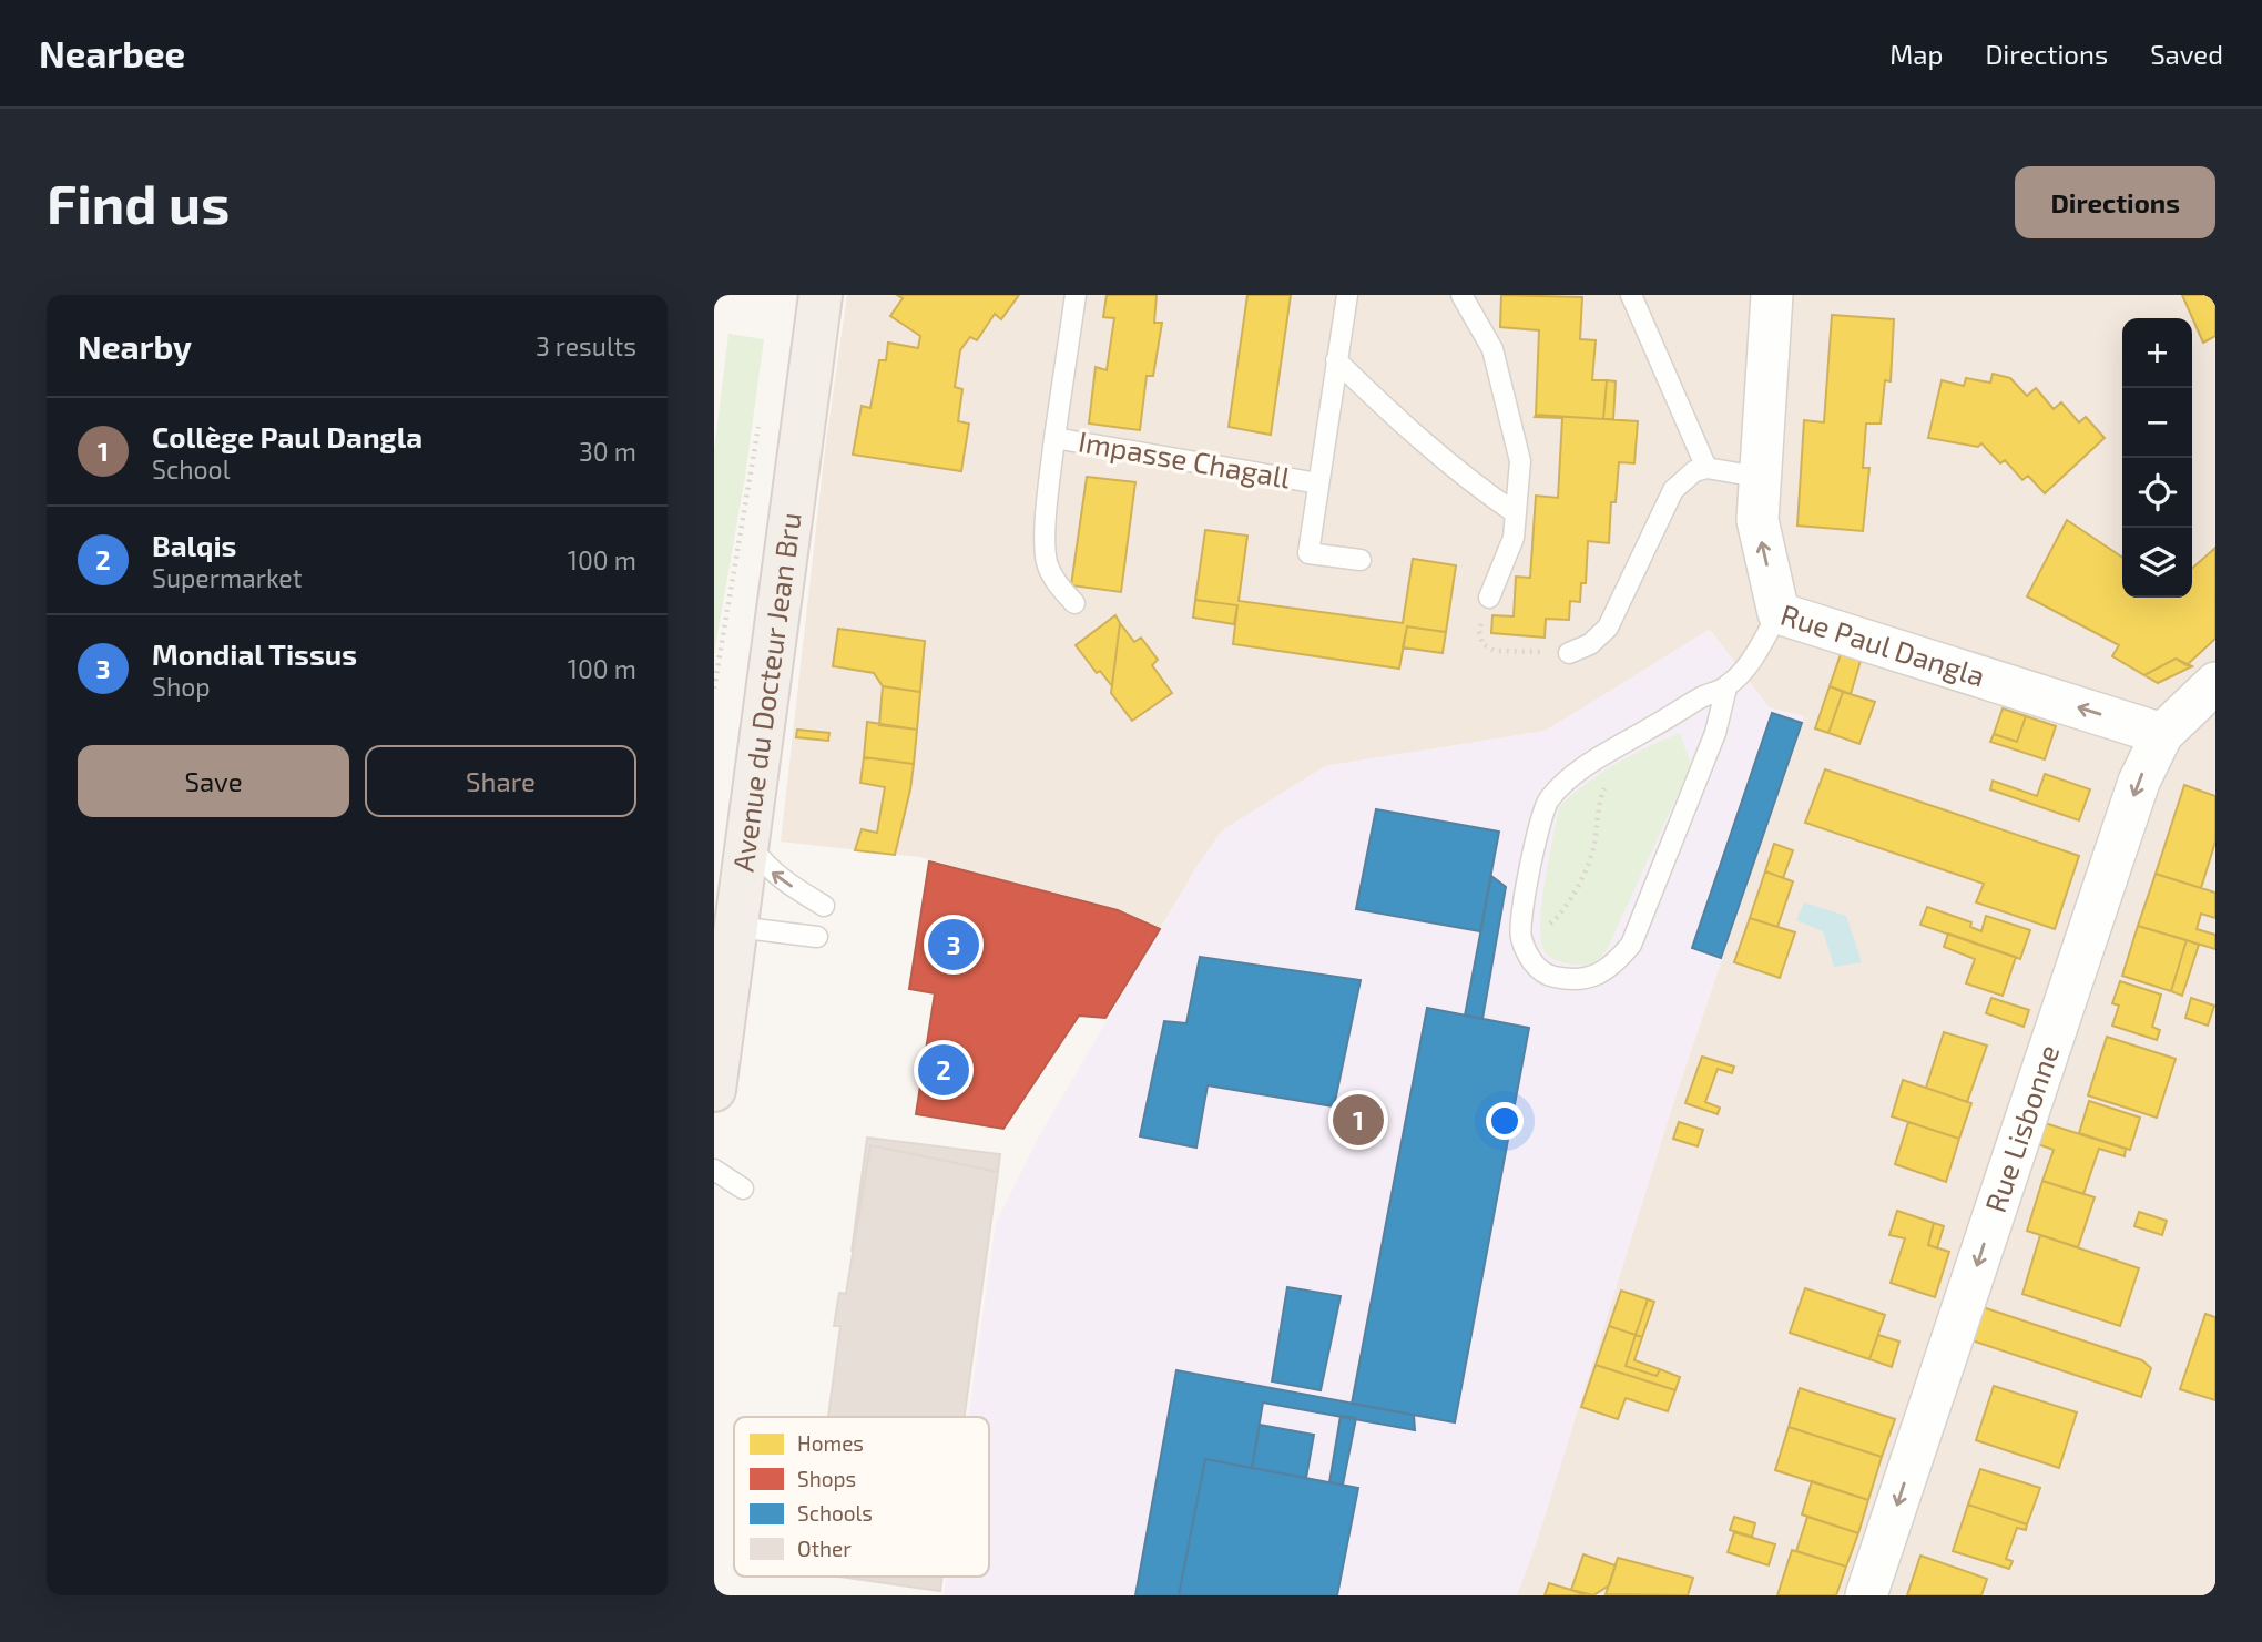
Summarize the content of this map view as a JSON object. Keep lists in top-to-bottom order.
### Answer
{
  "streets": {
    "main road": ["Avenue du Docteur Jean Bru"],
    "street": ["Rue Paul Dangla", "Rue Lisbonne"],
    "lane": ["Impasse Chagall"]
  },
  "crossings": [
    ["Rue Paul Dangla", "Rue Lisbonne"]
  ],
  "one_way": ["Rue Paul Dangla", "Rue Lisbonne"],
  "legend": [
    "Homes",
    "Shops",
    "Schools",
    "Other"
  ],
  "page": {
    "header": "Nearbee",
    "nav": ["Map", "Directions", "Saved"],
    "buttons": [
      "Directions",
      ["Save", "Share"]
    ],
    "title": "Find us",
    "heading": ["Nearby", "3 results"],
    "map_buttons": ["+", "−"],
    "list": [
      {
        "mark": "1",
        "name": "Collège Paul Dangla",
        "note": "School",
        "value": "30 m"
      },
      {
        "mark": "2",
        "name": "Balqis",
        "note": "Supermarket",
        "value": "100 m"
      },
      {
        "mark": "3",
        "name": "Mondial Tissus",
        "note": "Shop",
        "value": "100 m"
      }
    ],
    "pins": ["3", "2", "1"]
  }
}
